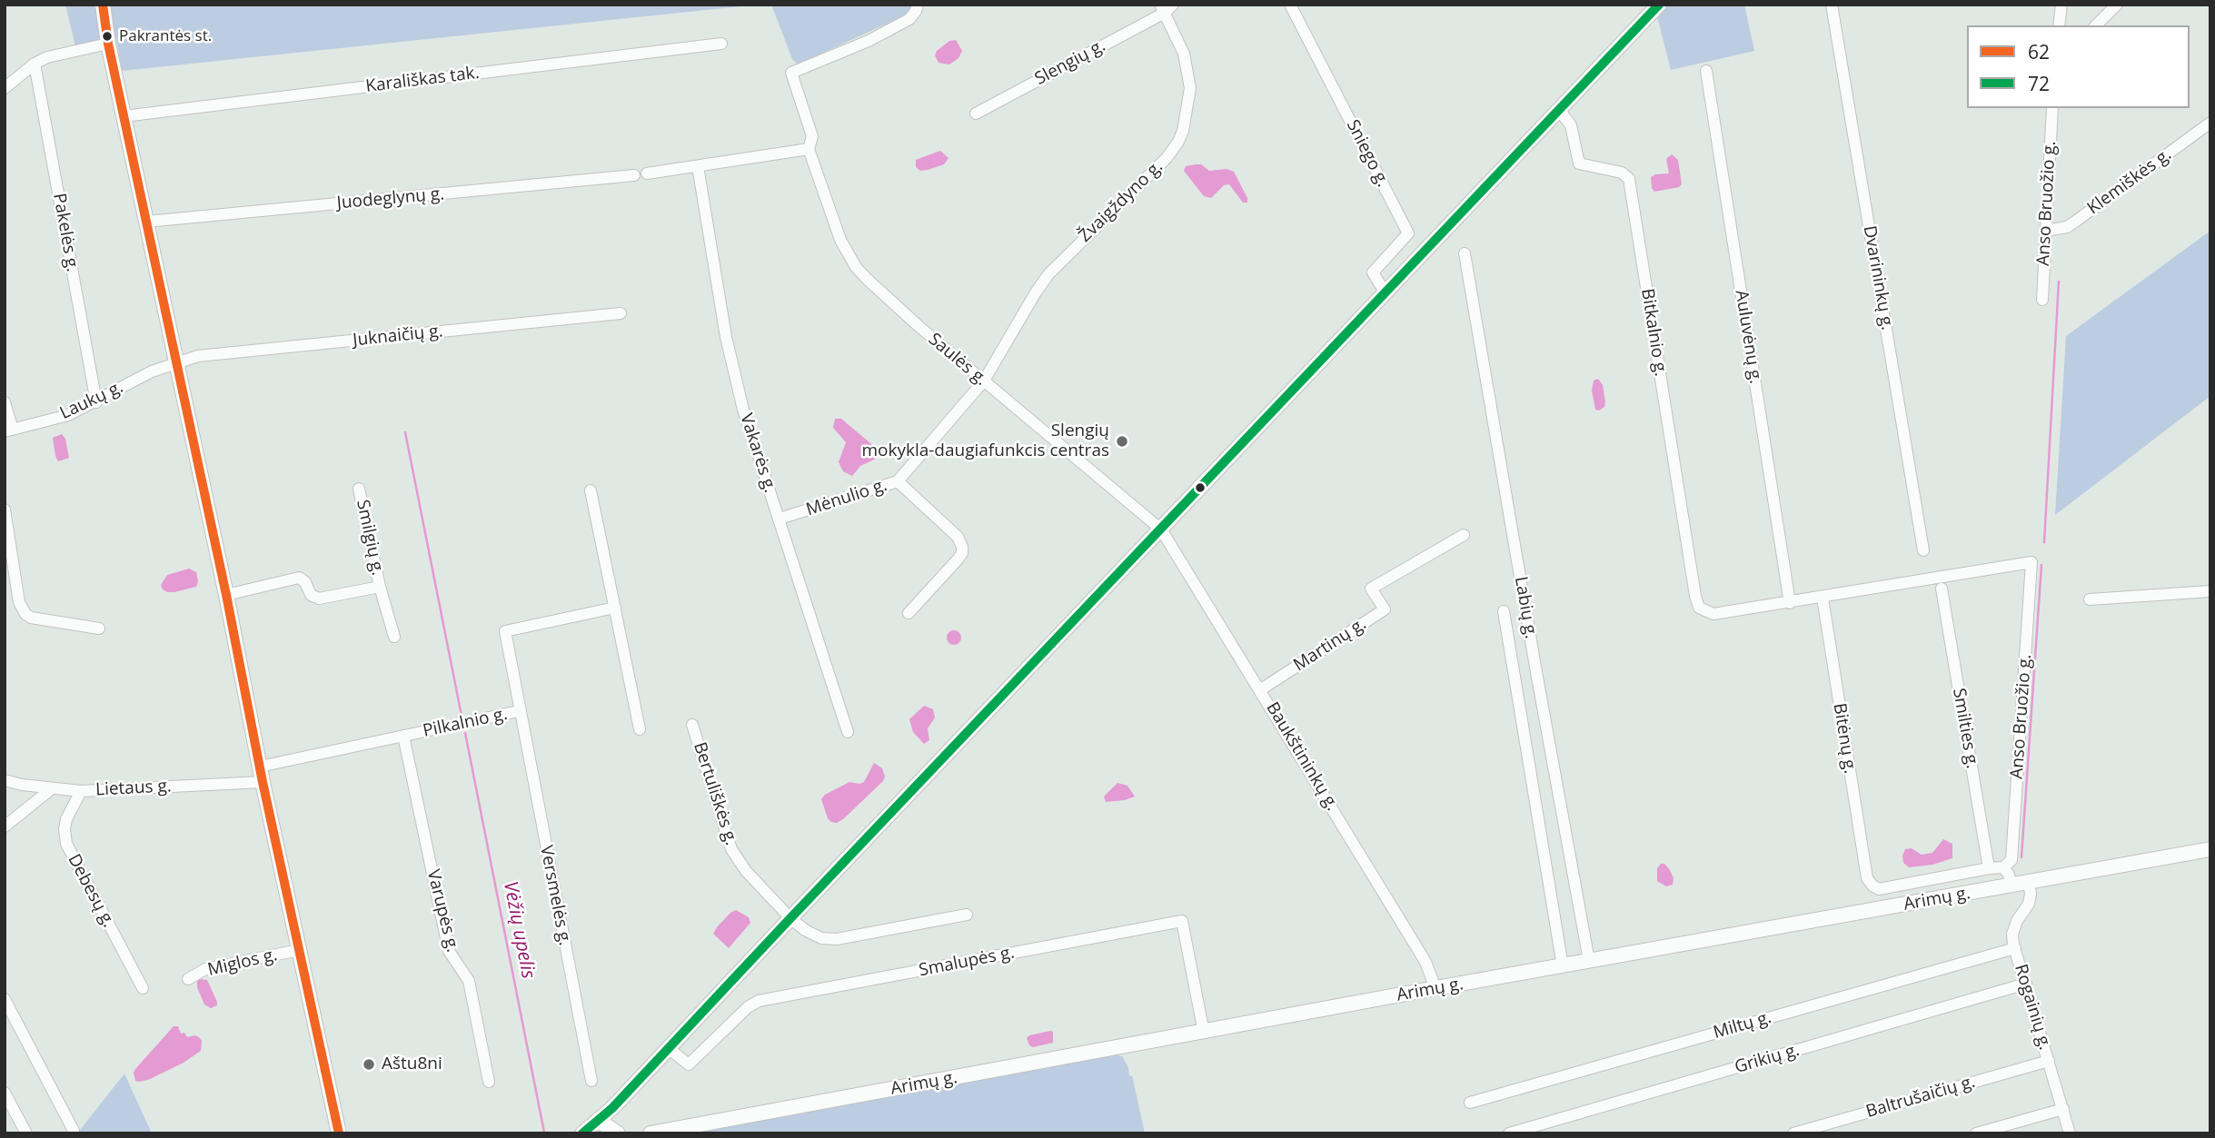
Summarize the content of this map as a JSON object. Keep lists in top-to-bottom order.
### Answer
{
  "streets": {
    "main road": ["Arimų g."],
    "street": [
      "Slengių g.",
      "Karališkas tak.",
      "Sniego g.",
      "Klemiškės g.",
      "Juodeglynų g.",
      "Žvaigždyno g.",
      "Anso Bruožio g.",
      "Pakelės g.",
      "Dvarininkų g.",
      "Bitkalnio g.",
      "Juknaičių g.",
      "Auluvėnų g.",
      "Saulės g.",
      "Laukų g.",
      "Vakarės g.",
      "Mėnulio g.",
      "Smilgių g.",
      "Labių g.",
      "Martinų g.",
      "Pilkalnio g.",
      "Smilties g.",
      "Bitėnų g.",
      "Baukštininkų g.",
      "Lietaus g.",
      "Bertuliškės g.",
      "Debesų g.",
      "Versmelės g.",
      "Varupės g.",
      "Smalupės g.",
      "Miglos g.",
      "Rogainių g.",
      "Miltų g.",
      "Grikių g.",
      "Baltrušaičių g."
    ]
  },
  "crossings": [
    ["Slengių g.", "Žvaigždyno g."],
    ["Klemiškės g.", "Anso Bruožio g."],
    ["Žvaigždyno g.", "Saulės g."],
    ["Žvaigždyno g.", "Mėnulio g."],
    ["Anso Bruožio g.", "Bitėnų g."],
    ["Pakelės g.", "Laukų g."],
    ["Bitkalnio g.", "Auluvėnų g."],
    ["Juknaičių g.", "Laukų g."],
    ["Saulės g.", "Mėnulio g."],
    ["Saulės g.", "Baukštininkų g."],
    ["Vakarės g.", "Mėnulio g."],
    ["Labių g.", "Arimų g."],
    ["Martinų g.", "Baukštininkų g."],
    ["Pilkalnio g.", "Versmelės g."],
    ["Pilkalnio g.", "Varupės g."],
    ["Smilties g.", "Bitėnų g."],
    ["Baukštininkų g.", "Arimų g."],
    ["Lietaus g.", "Debesų g."],
    ["Arimų g.", "Smalupės g."],
    ["Arimų g.", "Rogainių g."],
    ["Rogainių g.", "Miltų g."],
    ["Rogainių g.", "Grikių g."],
    ["Rogainių g.", "Baltrušaičių g."]
  ],
  "water": ["Vėžių upelis"],
  "places": ["Pakrantės st.", "Slengių mokykla-daugiafunkcis centras", "Aštu8ni"],
  "lines": ["transit line 62", "transit line 72"],
  "legend": ["62", "72"]
}
